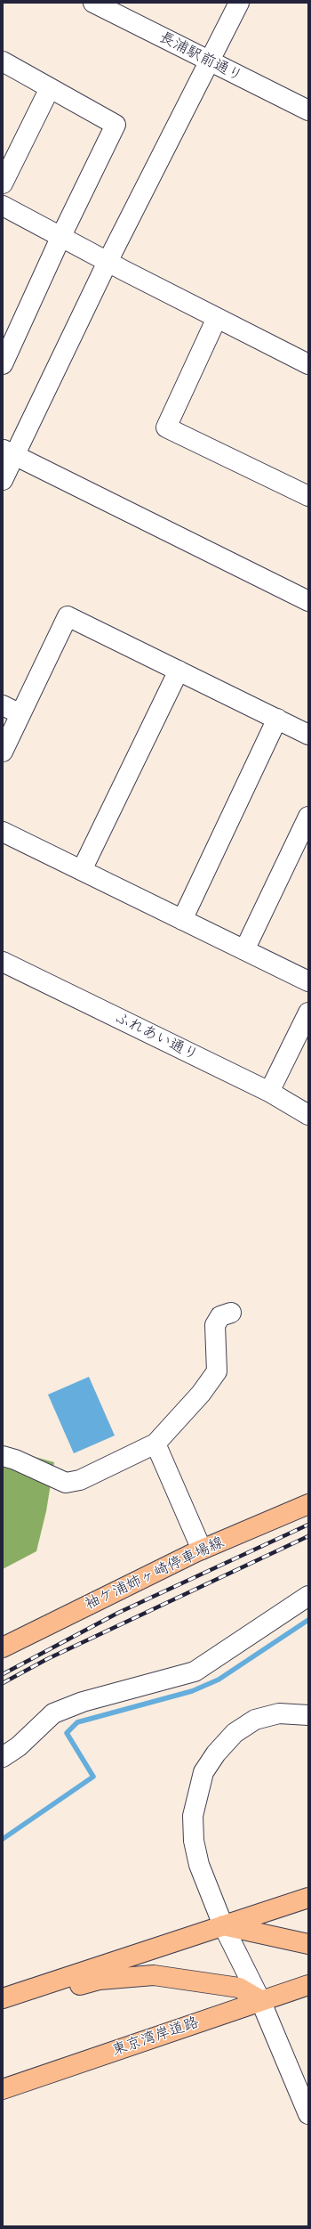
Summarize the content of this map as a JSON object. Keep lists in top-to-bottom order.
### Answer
{
  "streets": {
    "main road": ["袖ケ浦姉ヶ崎停車場線", "東京湾岸道路"],
    "street": ["長浦駅前通り", "ふれあい通り"]
  }
}
